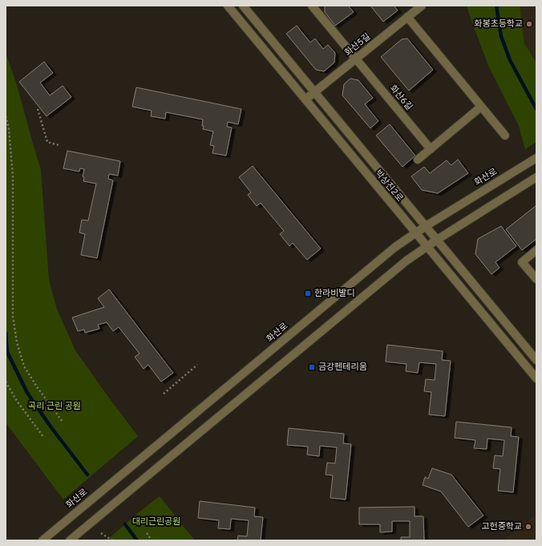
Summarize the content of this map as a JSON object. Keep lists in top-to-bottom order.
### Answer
{
  "streets": {
    "street": [
      "화산5길",
      "화산6길",
      "화산로",
      "박상진2로"
    ]
  },
  "crossings": [
    ["화산5길", "화산6길"],
    ["화산5길", "박상진2로"],
    ["화산로", "박상진2로"]
  ],
  "parks": ["곡리 근린 공원", "대리근린공원"],
  "places": {
    "other": ["화봉초등학교", "고헌중학교"],
    "transit": ["한라비발디", "금강펜테리움"]
  }
}
